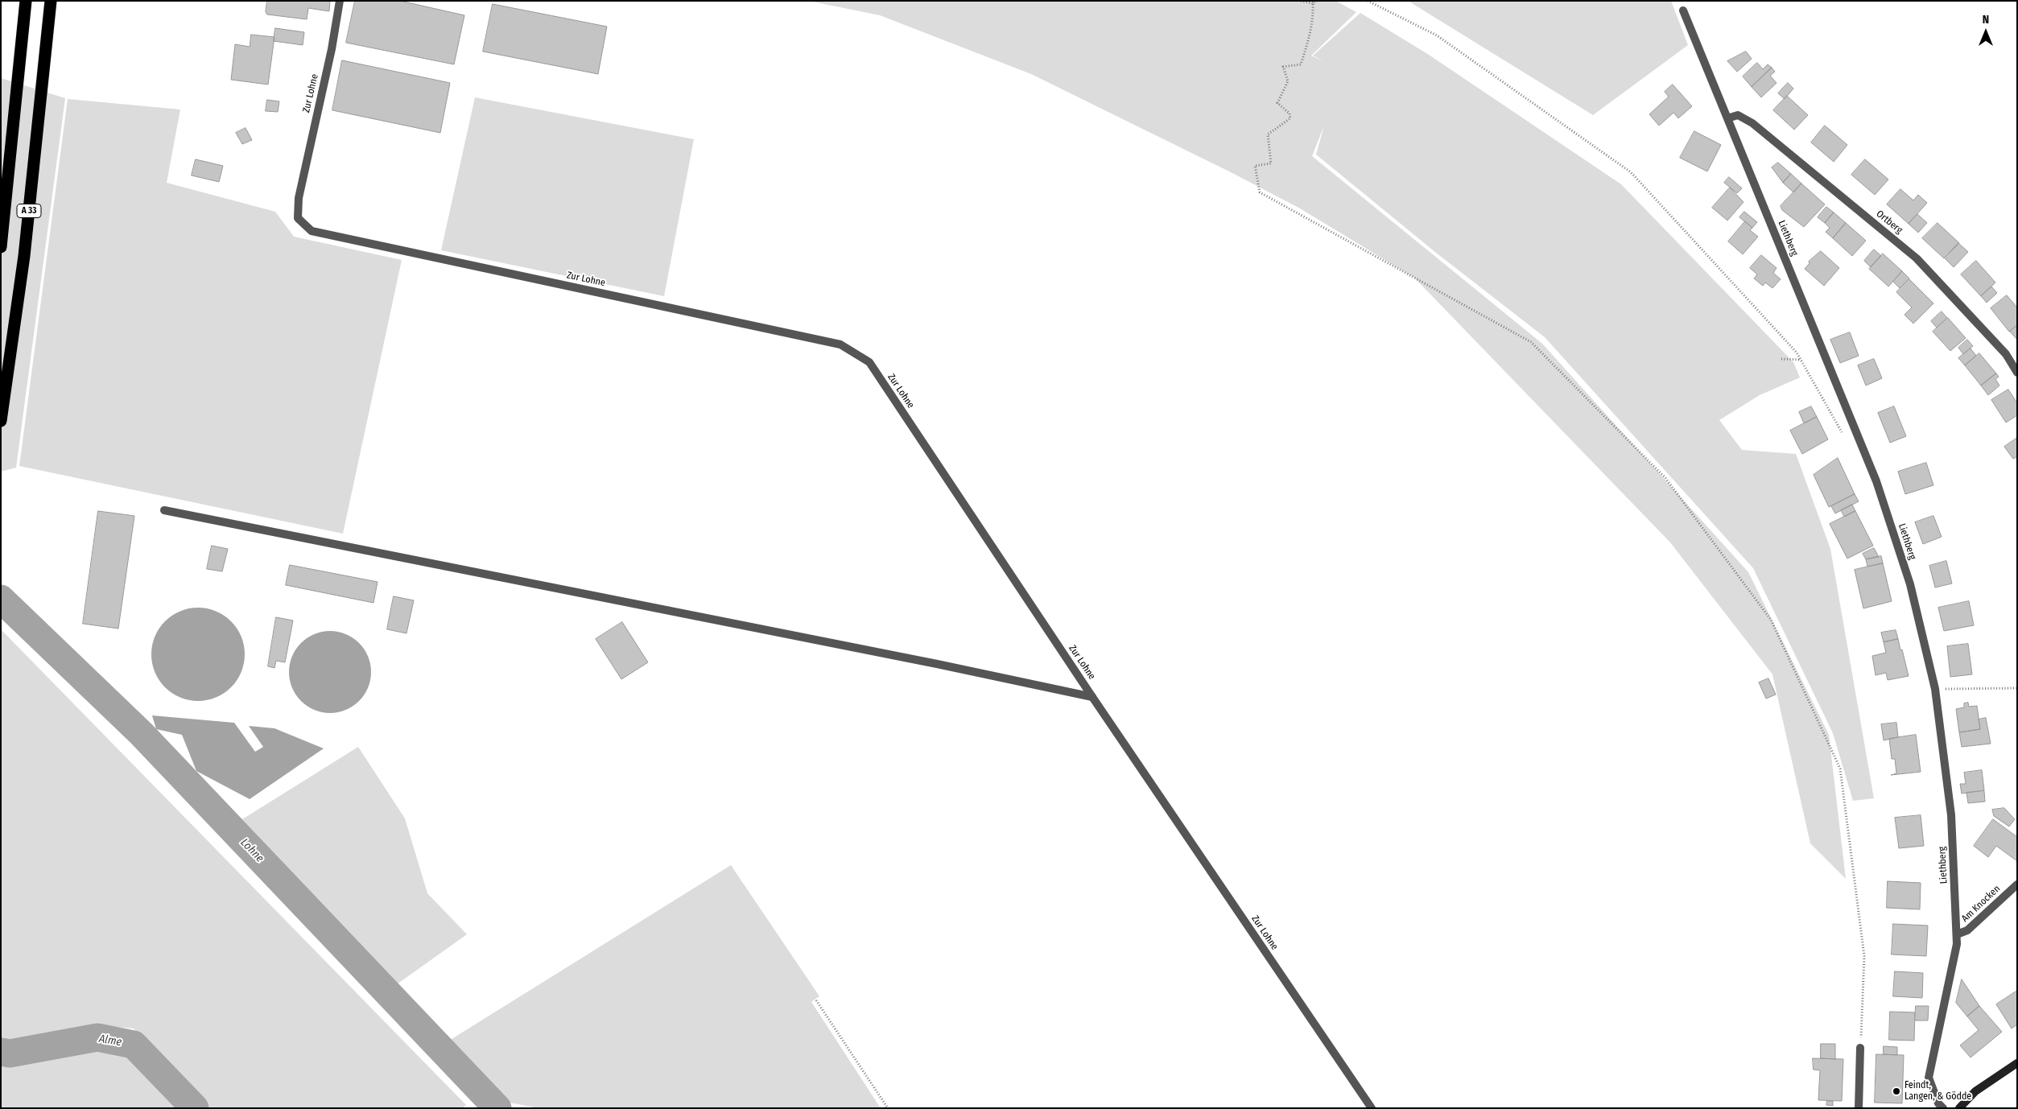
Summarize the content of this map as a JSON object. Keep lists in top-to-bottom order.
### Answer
{
  "streets": {
    "highway": ["A 33"],
    "street": [
      "Zur Lohne",
      "Ortberg",
      "Liethberg",
      "Am Knocken"
    ]
  },
  "crossings": [
    ["Ortberg", "Liethberg"],
    ["Liethberg", "Am Knocken"]
  ],
  "water": ["Lohne", "Alme"],
  "places": ["Feindt, Langen, & Gödde"],
  "north": "top"
}
